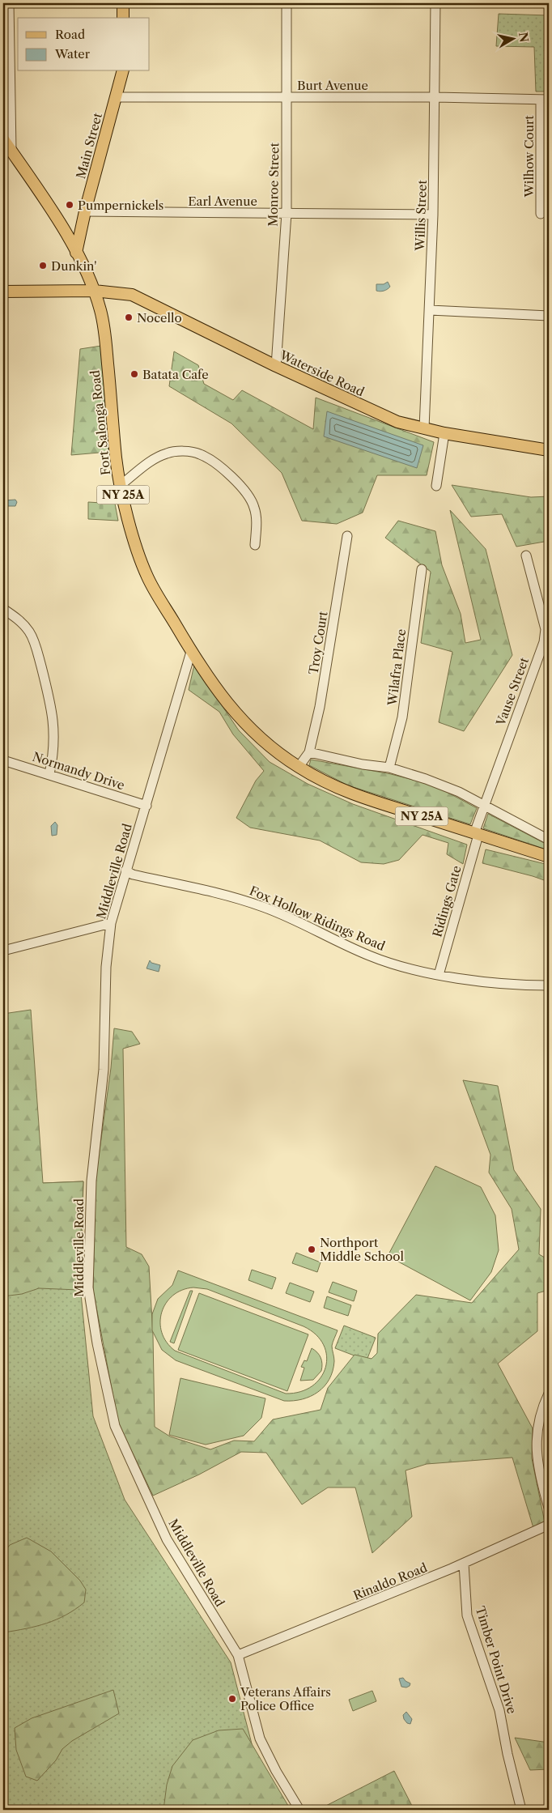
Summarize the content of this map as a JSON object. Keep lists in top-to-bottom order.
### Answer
{
  "streets": {
    "main road": [
      "Main Street",
      "Waterside Road",
      "Fort Salonga Road",
      "NY 25A"
    ],
    "street": [
      "Burt Avenue",
      "Wilhow Court",
      "Monroe Street",
      "Earl Avenue",
      "Willis Street",
      "Troy Court",
      "Wilafra Place",
      "Vause Street",
      "Normandy Drive",
      "Middleville Road",
      "Ridings Gate",
      "Fox Hollow Ridings Road",
      "Rinaldo Road",
      "Timber Point Drive"
    ]
  },
  "crossings": [
    ["Burt Avenue", "Main Street"],
    ["Burt Avenue", "Wilhow Court"],
    ["Burt Avenue", "Monroe Street"],
    ["Burt Avenue", "Willis Street"],
    ["Main Street", "Earl Avenue"],
    ["Main Street", "Fort Salonga Road"],
    ["Monroe Street", "Earl Avenue"],
    ["Monroe Street", "Waterside Road"],
    ["Earl Avenue", "Willis Street"],
    ["Willis Street", "Waterside Road"],
    ["Waterside Road", "Fort Salonga Road"],
    ["Fort Salonga Road", "Vause Street"],
    ["Fort Salonga Road", "Middleville Road"],
    ["Fort Salonga Road", "Ridings Gate"],
    ["Vause Street", "Ridings Gate"],
    ["Normandy Drive", "Middleville Road"],
    ["Middleville Road", "Fox Hollow Ridings Road"],
    ["Middleville Road", "Rinaldo Road"],
    ["Ridings Gate", "Fox Hollow Ridings Road"],
    ["Rinaldo Road", "Timber Point Drive"]
  ],
  "places": [
    "Pumpernickels",
    "Dunkin'",
    "Nocello",
    "Batata Cafe",
    "Northport Middle School",
    "Veterans Affairs Police Office"
  ],
  "legend": ["Road", "Water"],
  "north": "right"
}
